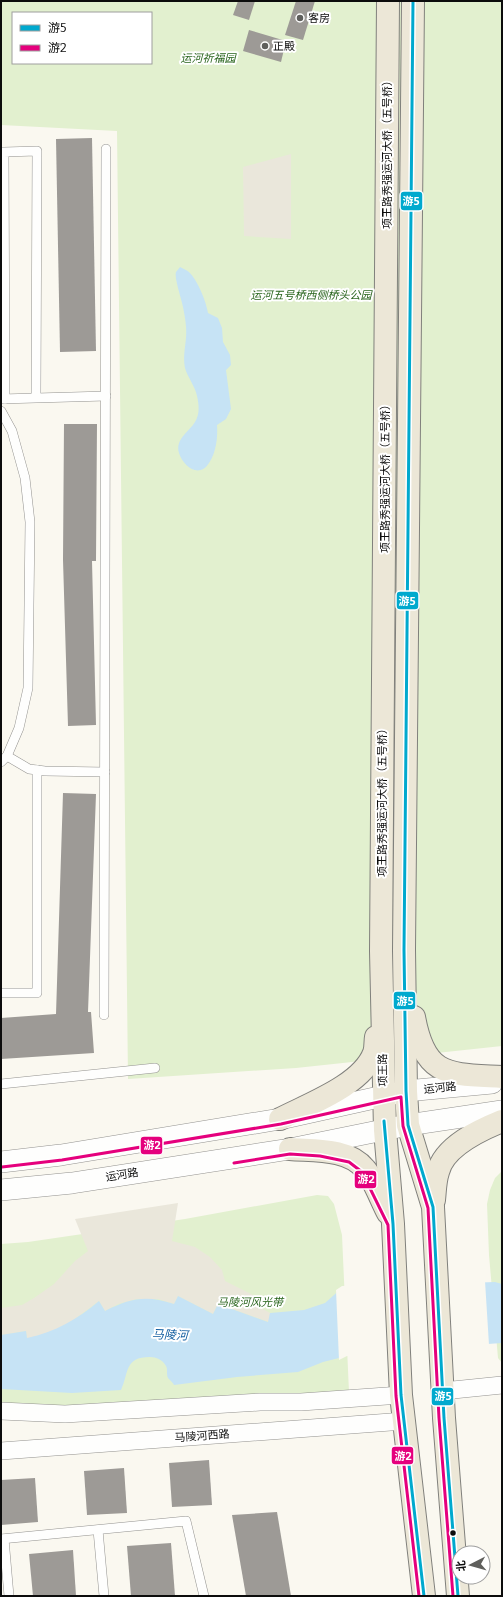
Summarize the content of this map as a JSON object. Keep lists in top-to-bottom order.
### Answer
{
  "streets": {
    "main road": ["项王路秀强运河大桥（五号桥）", "项王路"],
    "street": ["运河路", "马陵河西路"]
  },
  "crossings": [
    ["项王路秀强运河大桥（五号桥）", "项王路"],
    ["项王路", "运河路"],
    ["项王路", "马陵河西路"]
  ],
  "water": ["马陵河"],
  "parks": ["运河祈福园", "运河五号桥西侧桥头公园", "马陵河风光带"],
  "places": ["客房", "正殿"],
  "lines": ["transit line 游5", "transit line 游2"],
  "legend": ["游5", "游2"],
  "north": "left"
}
